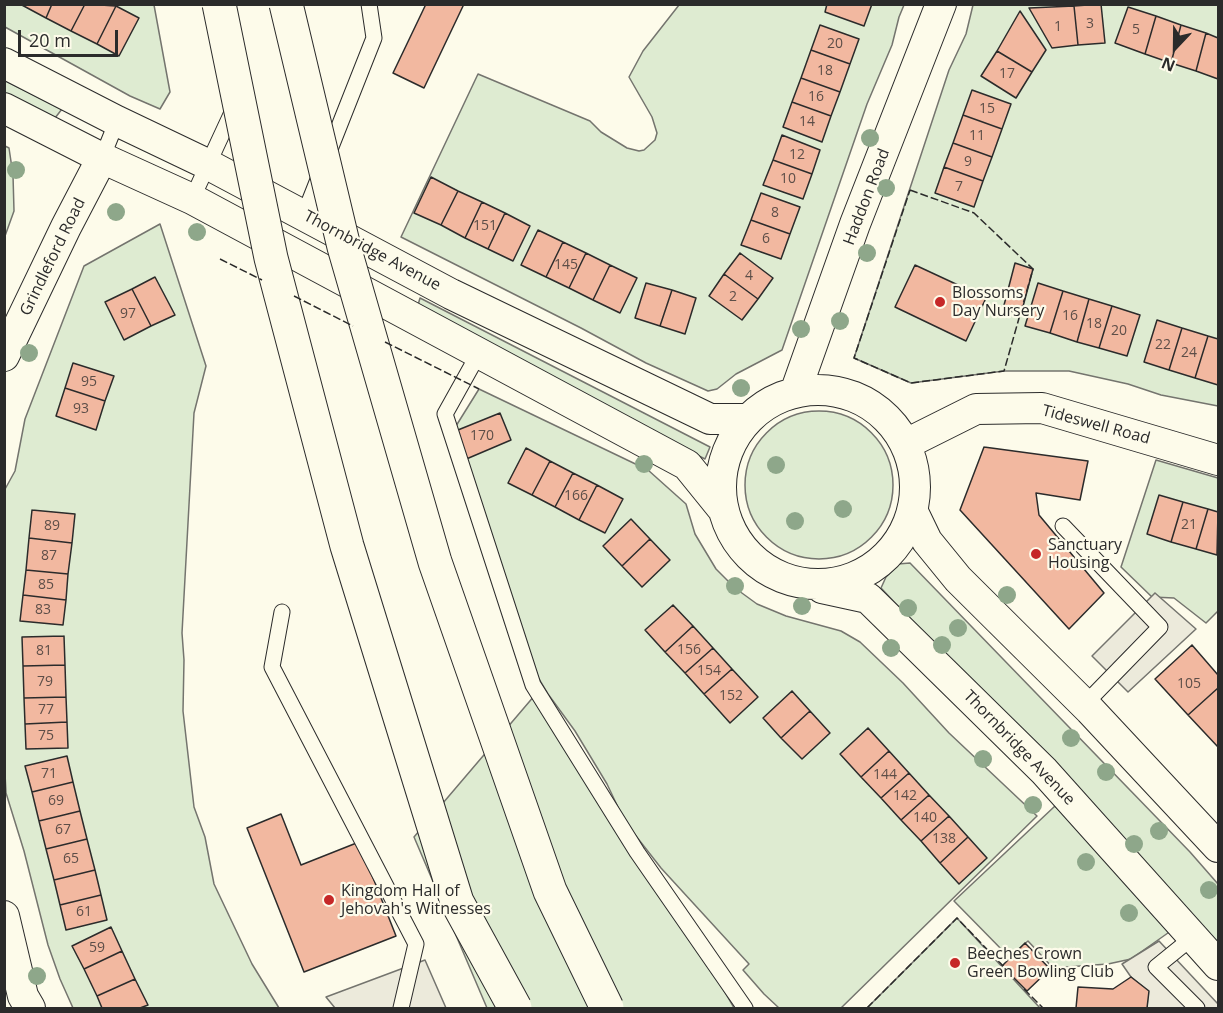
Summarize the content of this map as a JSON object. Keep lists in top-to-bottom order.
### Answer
{
  "streets": {
    "street": [
      "Haddon Road",
      "Thornbridge Avenue",
      "Grindleford Road",
      "Tideswell Road"
    ]
  },
  "crossings": [
    ["Haddon Road", "Thornbridge Avenue"],
    ["Haddon Road", "Tideswell Road"],
    ["Thornbridge Avenue", "Tideswell Road"]
  ],
  "places": [
    "Blossoms Day Nursery",
    "Sanctuary Housing",
    "Kingdom Hall of Jehovah's Witnesses",
    "Beeches Crown Green Bowling Club"
  ],
  "house_numbers": [
    "3",
    "1",
    "5",
    "20",
    "18",
    "17",
    "16",
    "15",
    "14",
    "11",
    "12",
    "9",
    "10",
    "7",
    "8",
    "151",
    "6",
    "145",
    "4",
    "2",
    "97",
    "16",
    "18",
    "20",
    "22",
    "24",
    "95",
    "93",
    "170",
    "166",
    "21",
    "89",
    "87",
    "85",
    "83",
    "156",
    "81",
    "154",
    "79",
    "105",
    "152",
    "77",
    "75",
    "71",
    "144",
    "142",
    "69",
    "140",
    "67",
    "138",
    "65",
    "61",
    "59"
  ],
  "scale_bar": "20 m",
  "north": "bottom"
}
